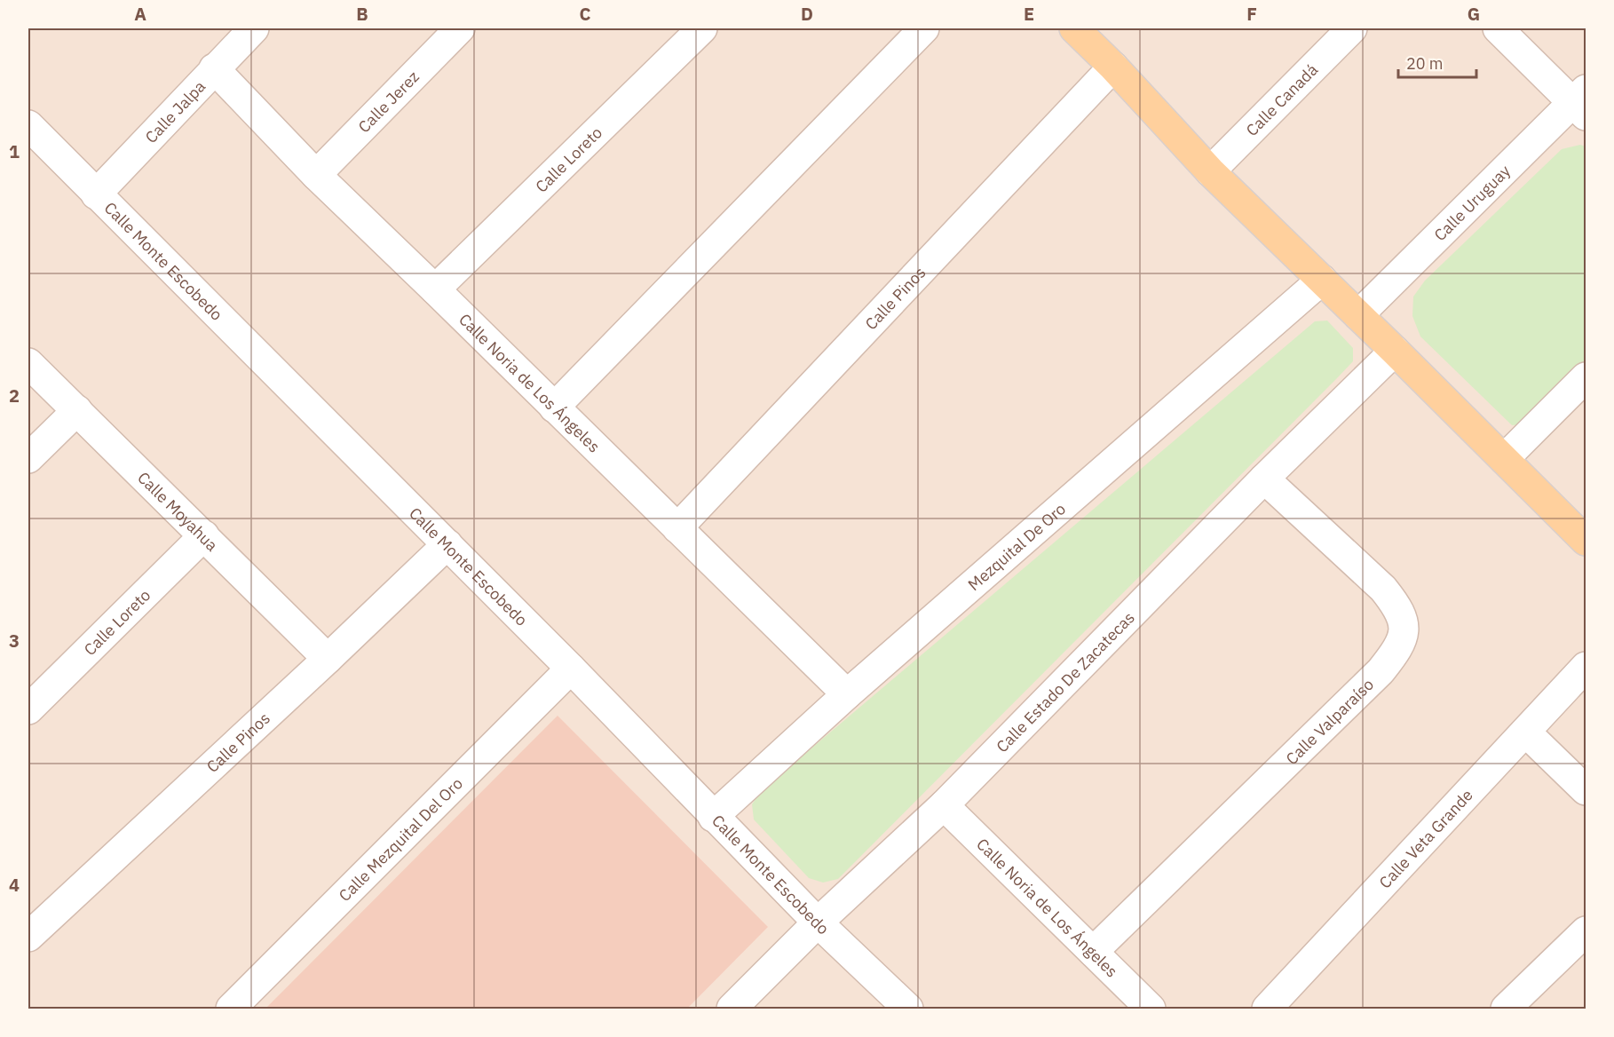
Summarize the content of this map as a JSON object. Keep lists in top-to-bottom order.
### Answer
{
  "streets": {
    "street": [
      "Calle Canadá",
      "Calle Jerez",
      "Calle Jalpa",
      "Calle Loreto",
      "Calle Uruguay",
      "Calle Monte Escobedo",
      "Calle Pinos",
      "Calle Noria de Los Ángeles",
      "Calle Moyahua",
      "Mezquital De Oro",
      "Calle Estado De Zacatecas",
      "Calle Valparaíso",
      "Calle Veta Grande",
      "Calle Mezquital Del Oro"
    ]
  },
  "crossings": [
    ["Calle Jerez", "Calle Noria de Los Ángeles"],
    ["Calle Jalpa", "Calle Monte Escobedo"],
    ["Calle Jalpa", "Calle Noria de Los Ángeles"],
    ["Calle Loreto", "Calle Noria de Los Ángeles"],
    ["Calle Loreto", "Calle Moyahua"],
    ["Calle Monte Escobedo", "Calle Pinos"],
    ["Calle Monte Escobedo", "Mezquital De Oro"],
    ["Calle Monte Escobedo", "Calle Estado De Zacatecas"],
    ["Calle Monte Escobedo", "Calle Mezquital Del Oro"],
    ["Calle Pinos", "Calle Noria de Los Ángeles"],
    ["Calle Pinos", "Calle Moyahua"],
    ["Calle Noria de Los Ángeles", "Mezquital De Oro"],
    ["Calle Noria de Los Ángeles", "Calle Estado De Zacatecas"],
    ["Calle Noria de Los Ángeles", "Calle Valparaíso"],
    ["Calle Estado De Zacatecas", "Calle Valparaíso"]
  ],
  "scale_bar": "20 m",
  "grid": {
    "columns": [
      "A",
      "B",
      "C",
      "D",
      "E",
      "F",
      "G"
    ],
    "rows": [
      "1",
      "2",
      "3",
      "4"
    ]
  }
}
